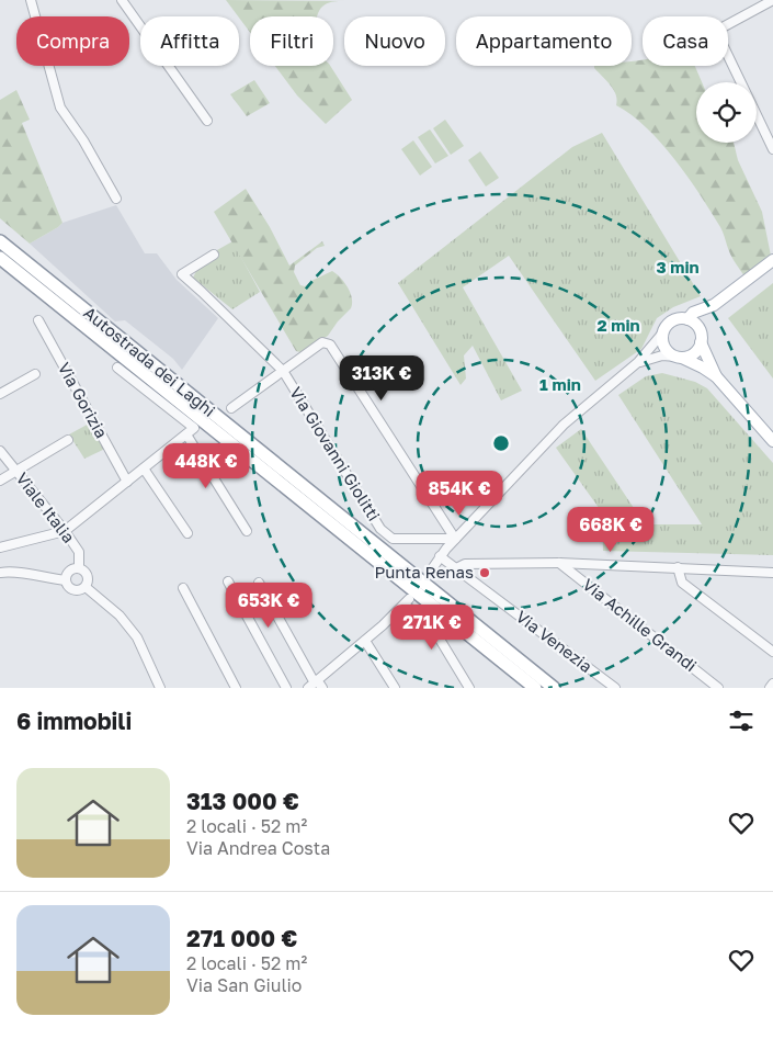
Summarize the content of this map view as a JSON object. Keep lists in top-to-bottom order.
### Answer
{
  "streets": {
    "highway": ["Autostrada dei Laghi"],
    "street": [
      "Via Gorizia",
      "Via Giovanni Giolitti",
      "Viale Italia",
      "Via Achille Grandi",
      "Via Venezia"
    ]
  },
  "places": ["Punta Renas"],
  "page": {
    "chip": [
      "Compra",
      "Affitta",
      "Filtri",
      "Nuovo",
      "Appartamento",
      "Casa"
    ],
    "price": [
      "313K €",
      "448K €",
      "854K €",
      "668K €",
      "653K €",
      "271K €"
    ],
    "heading": "6 immobili",
    "list": [
      {
        "name": "313 000 €",
        "note": "2 locali · 52 m² · Via Andrea Costa"
      },
      {
        "name": "271 000 €",
        "note": "2 locali · 52 m² · Via San Giulio"
      }
    ]
  },
  "rings": ["3 min", "2 min", "1 min"]
}
